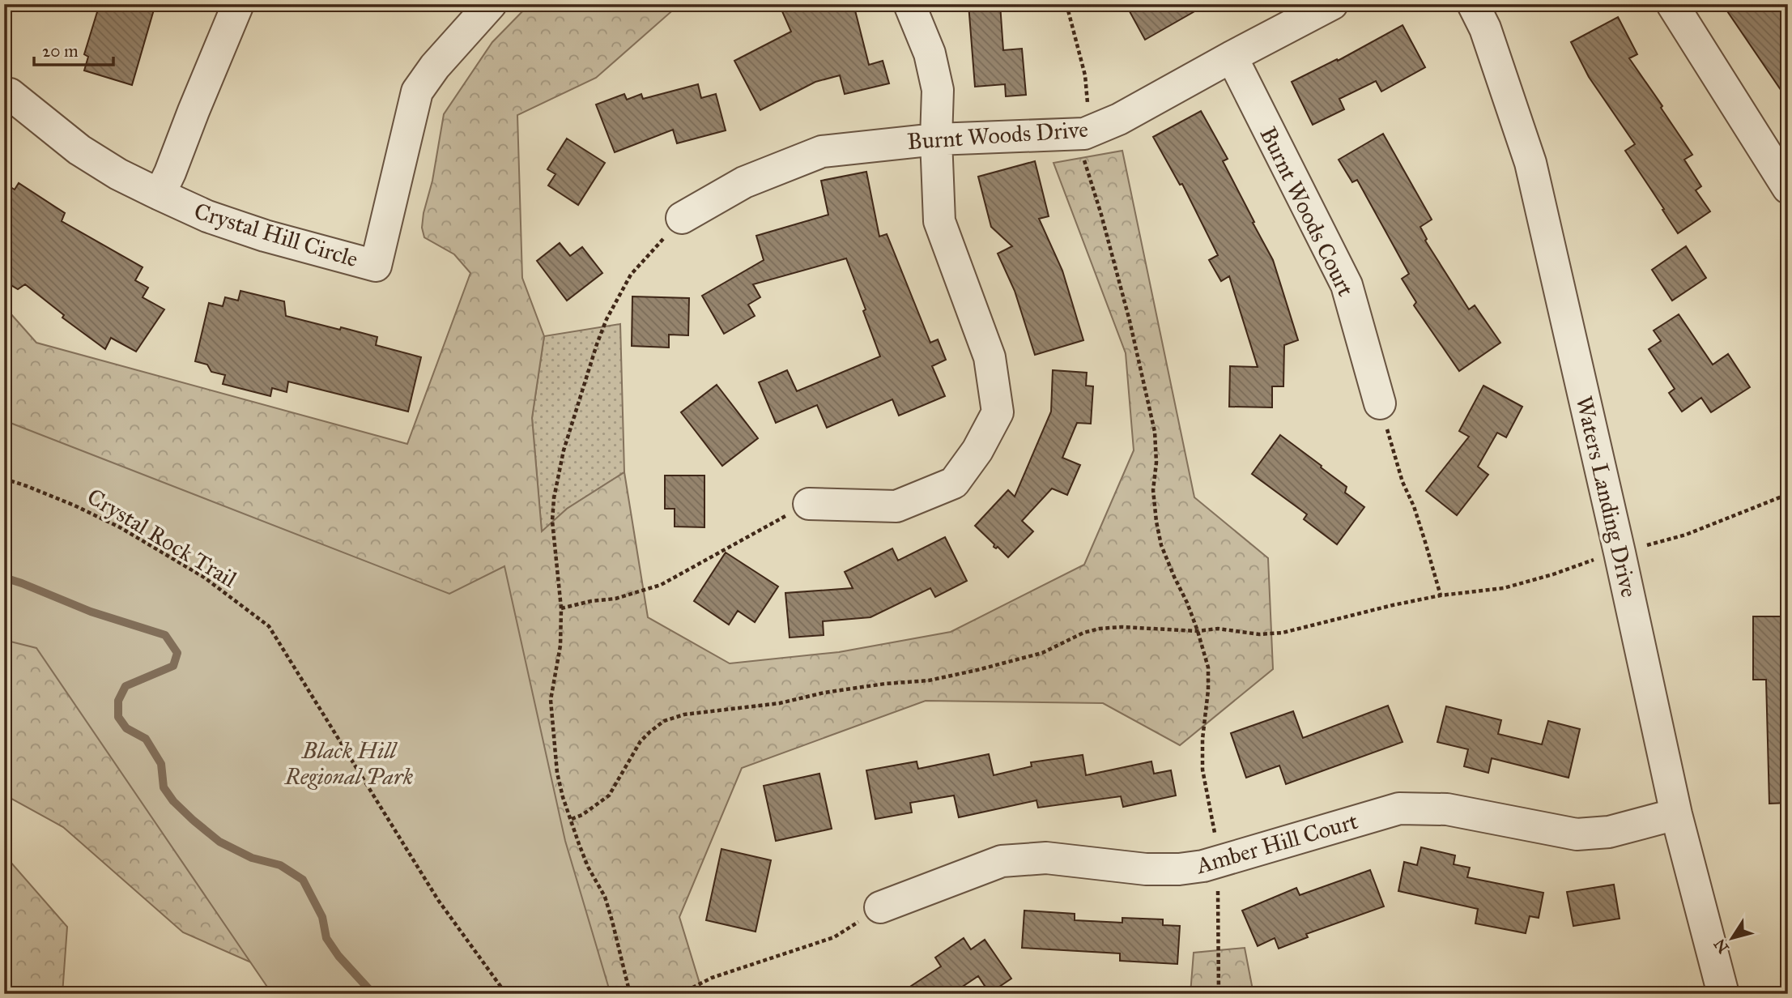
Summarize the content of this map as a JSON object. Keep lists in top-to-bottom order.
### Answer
{
  "streets": {
    "street": [
      "Burnt Woods Drive",
      "Burnt Woods Court",
      "Crystal Hill Circle",
      "Waters Landing Drive",
      "Amber Hill Court"
    ],
    "path": ["Crystal Rock Trail"]
  },
  "crossings": [
    ["Burnt Woods Drive", "Burnt Woods Court"],
    ["Waters Landing Drive", "Amber Hill Court"]
  ],
  "parks": ["Black Hill Regional Park"],
  "scale_bar": "20 m",
  "north": "bottom left"
}
